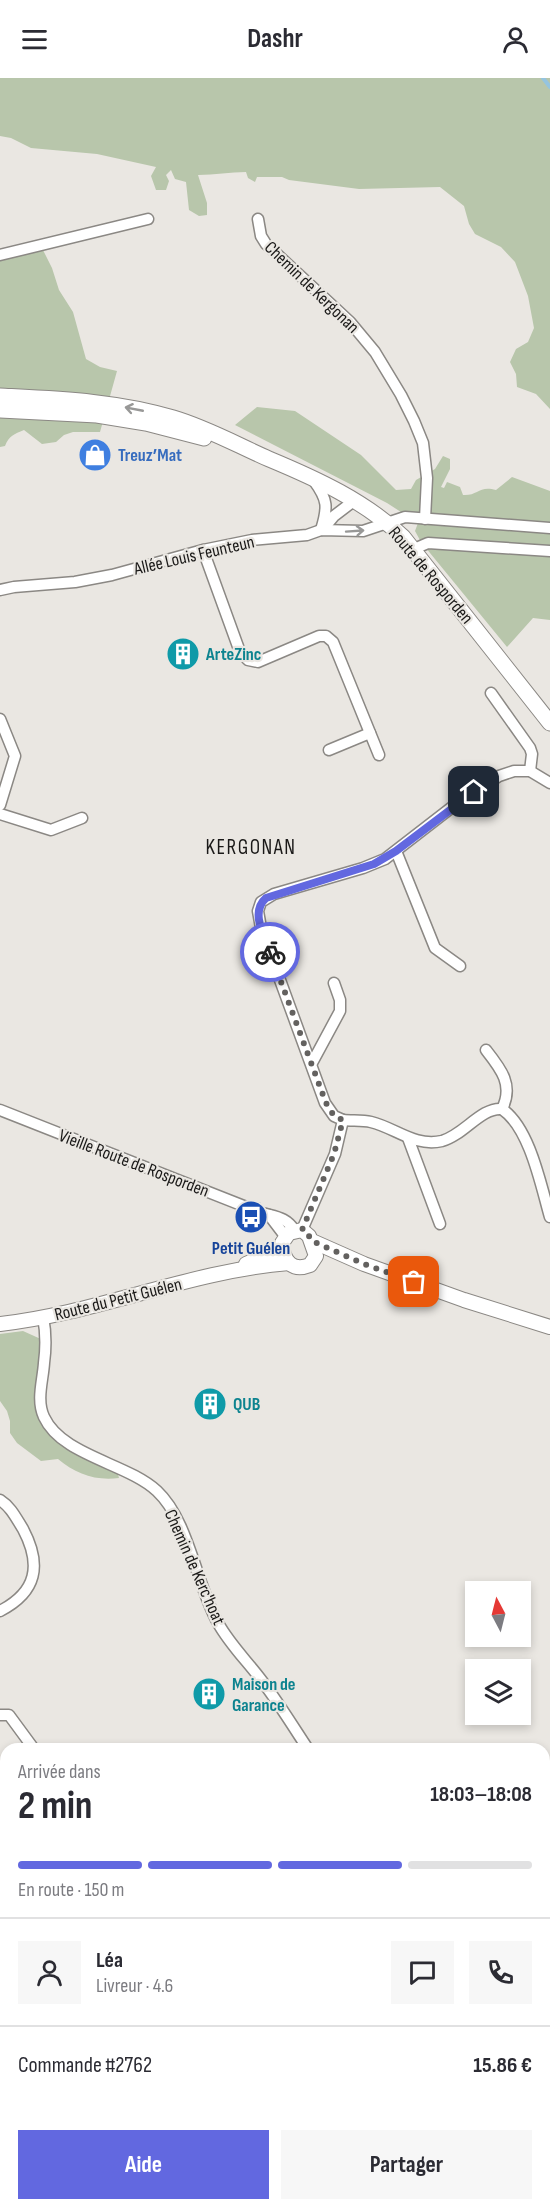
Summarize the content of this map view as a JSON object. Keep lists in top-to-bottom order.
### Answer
{
  "streets": {
    "main road": ["Route de Rosporden"],
    "street": [
      "Chemin de Kergonan",
      "Allée Louis Feunteun",
      "Vieille Route de Rosporden",
      "Route du Petit Guélen",
      "Chemin de Kerc'hoat"
    ]
  },
  "crossings": [
    ["Allée Louis Feunteun", "Route de Rosporden"],
    ["Vieille Route de Rosporden", "Route du Petit Guélen"],
    ["Route du Petit Guélen", "Chemin de Kerc'hoat"]
  ],
  "districts": ["KERGONAN"],
  "places": {
    "shop": ["Treuz’Mat"],
    "building": ["ArteZinc", "QUB", "Maison de Garance"],
    "bus stop": ["Petit Guélen"]
  },
  "north": "top",
  "page": {
    "header": "Dashr",
    "heading": ["2 min", "Arrivée dans", "18:03–18:08"],
    "panel": [
      "Léa",
      "Livreur · 4.6",
      "Commande #2762",
      "15.86 €"
    ],
    "bar": "En route · 150 m",
    "buttons": ["Aide", "Partager"]
  }
}
